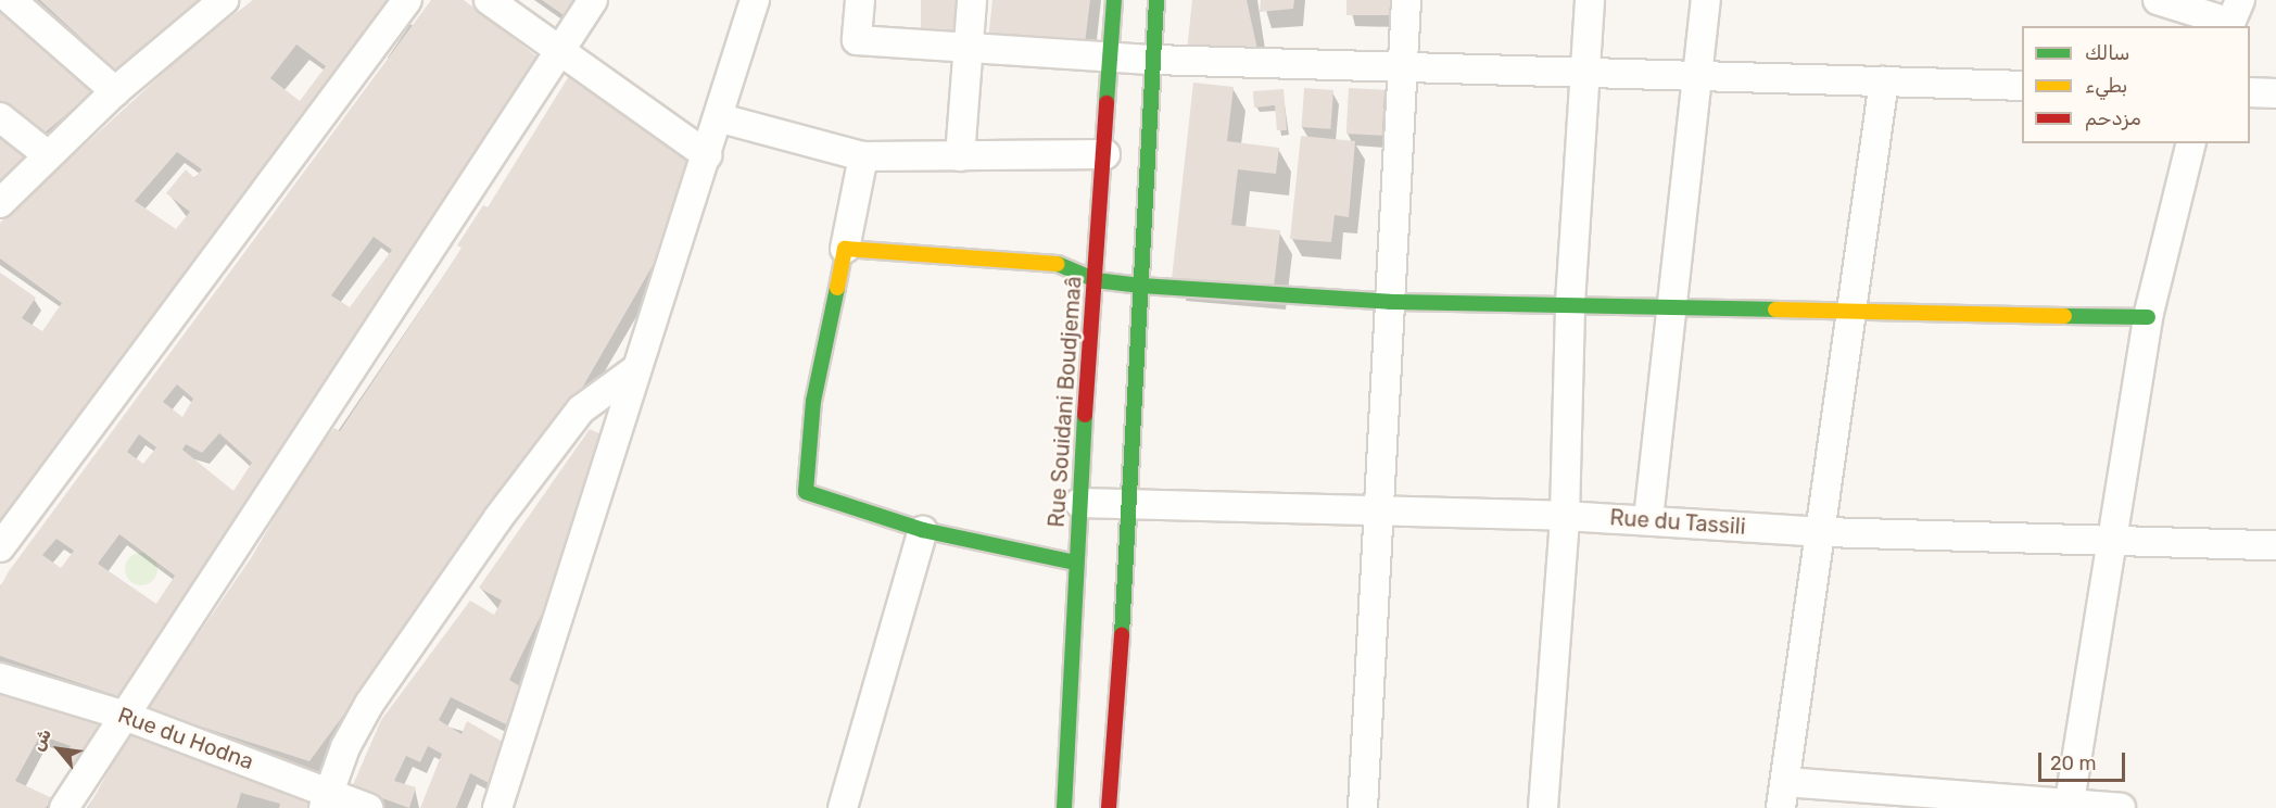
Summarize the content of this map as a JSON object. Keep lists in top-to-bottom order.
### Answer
{
  "streets": {
    "street": ["Rue Souidani Boudjemaâ", "Rue du Tassili", "Rue du Hodna"]
  },
  "crossings": [
    ["Rue Souidani Boudjemaâ", "Rue du Tassili"]
  ],
  "legend": ["سالك", "بطيء", "مزدحم"],
  "scale_bar": "20 m",
  "north": "top left"
}
